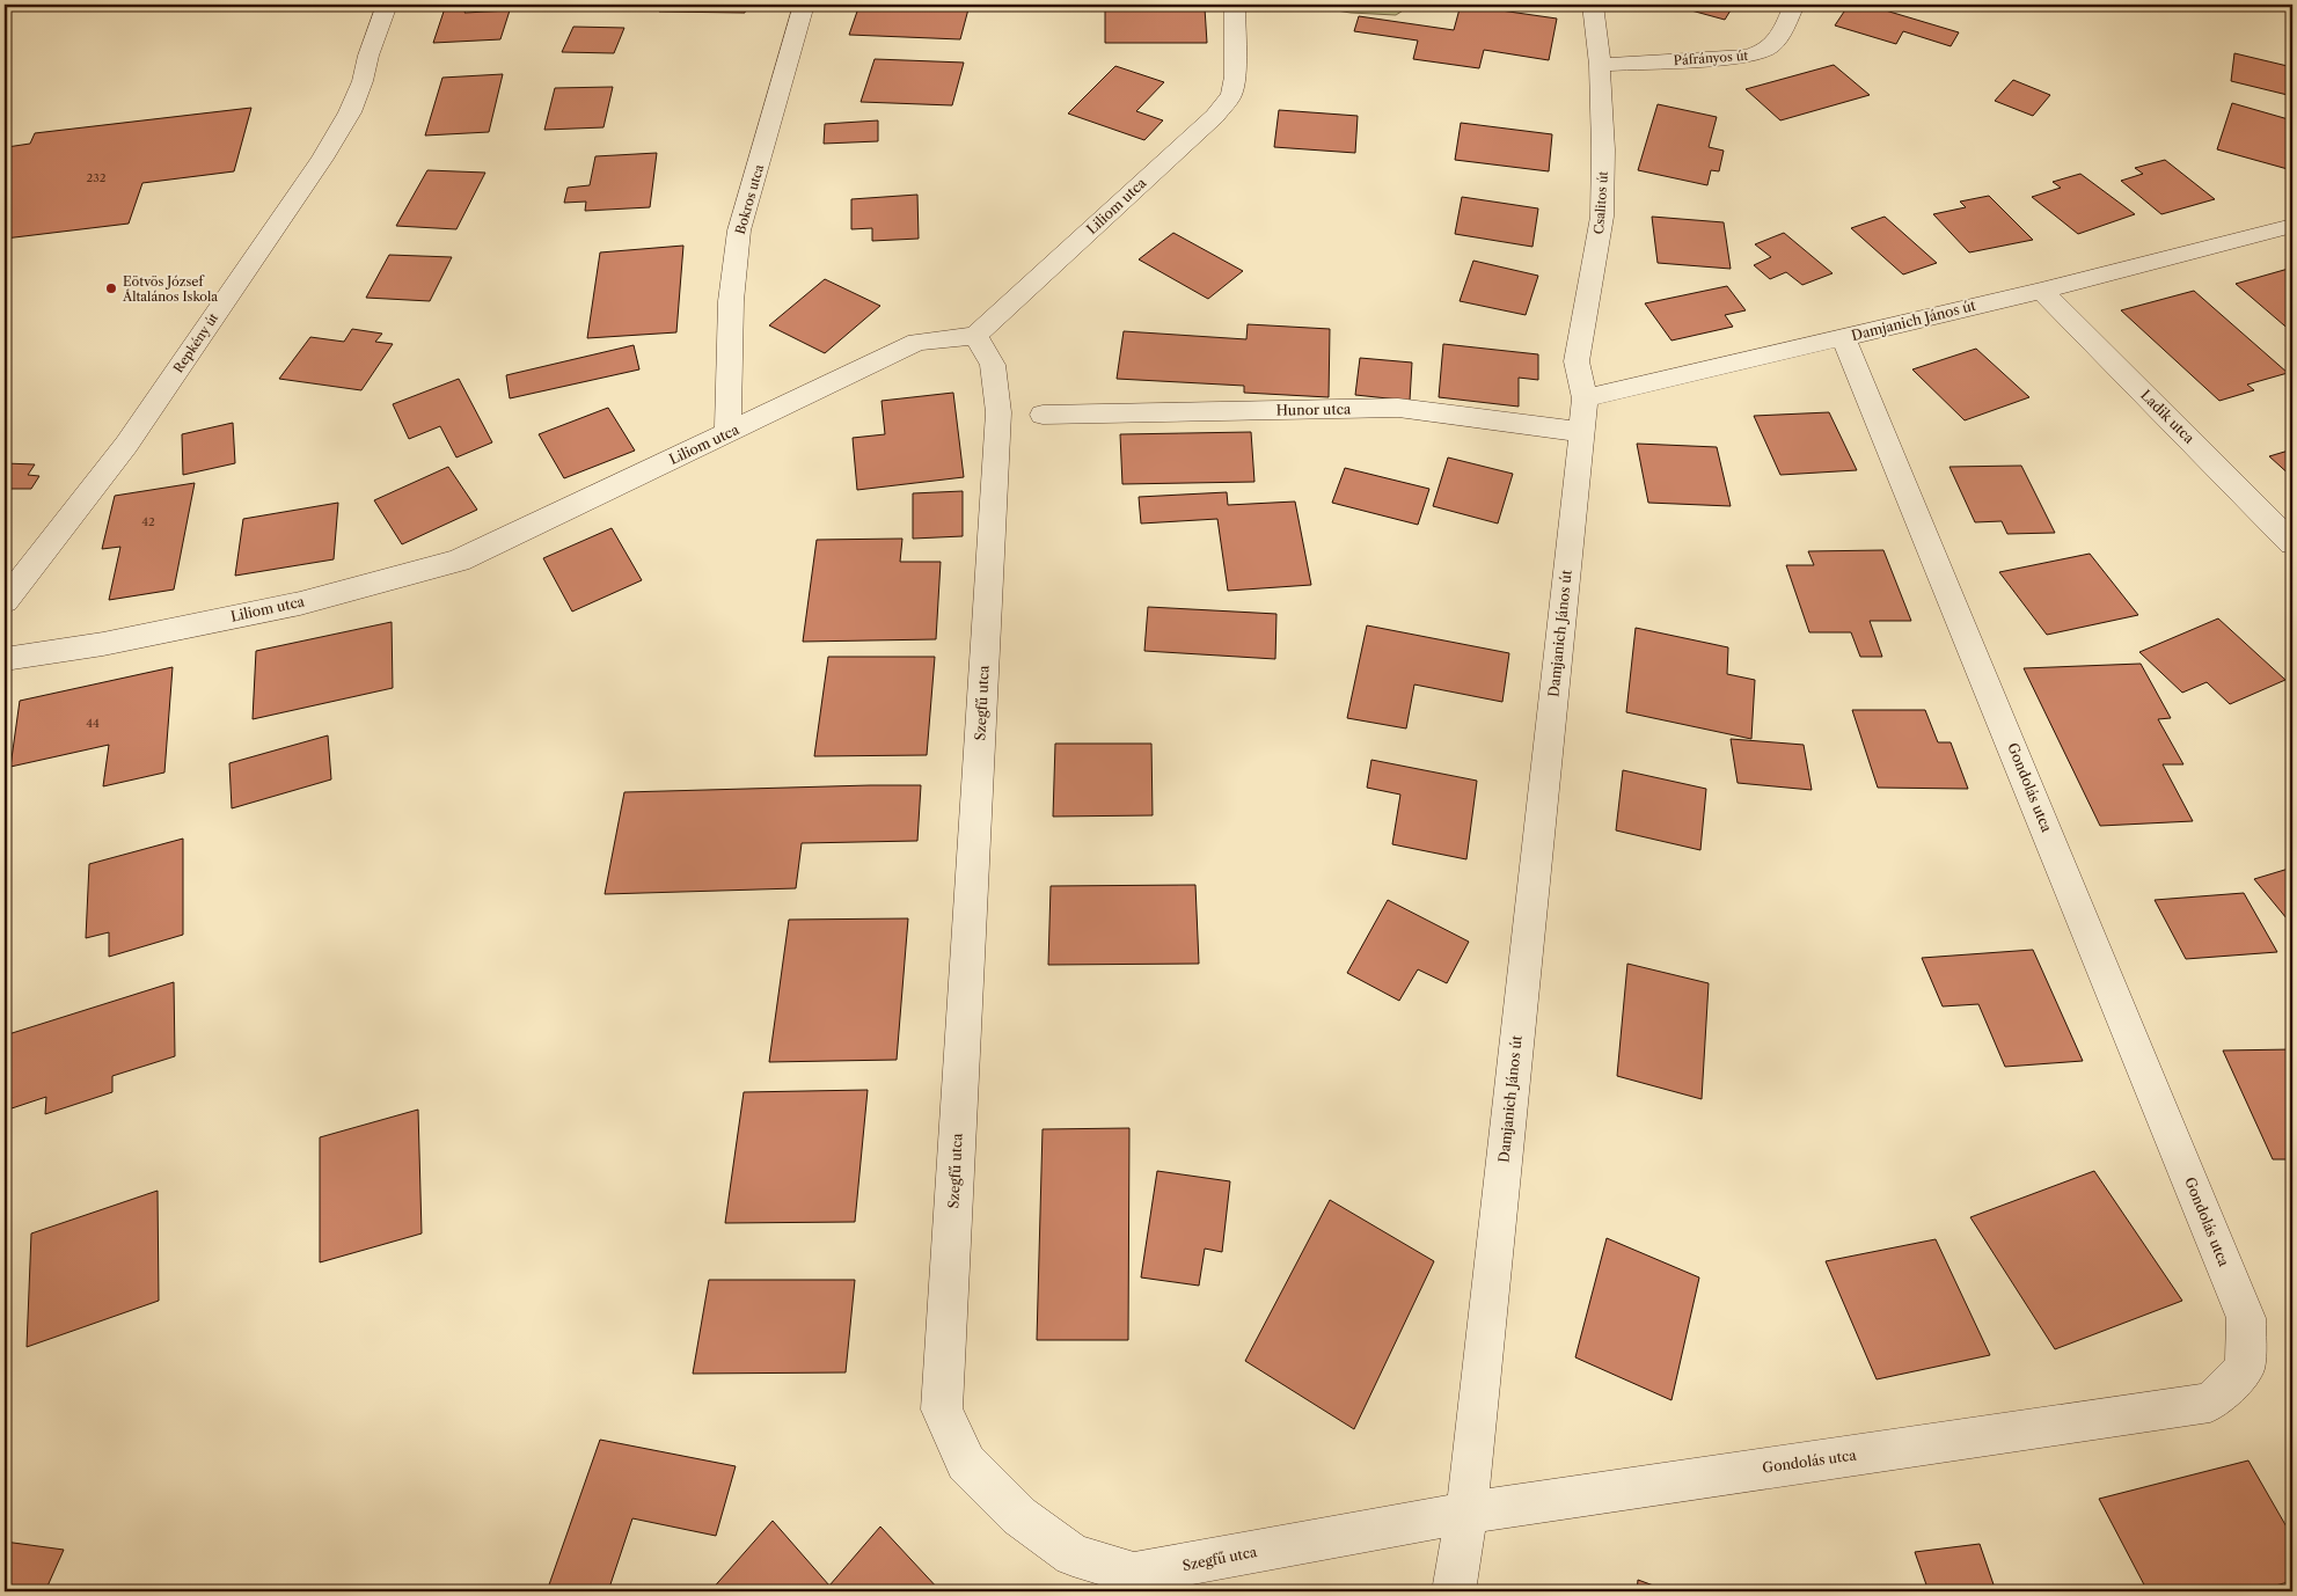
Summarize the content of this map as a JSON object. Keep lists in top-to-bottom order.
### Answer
{
  "streets": {
    "street": [
      "Páfrányos út",
      "Bokros utca",
      "Csalitos út",
      "Liliom utca",
      "Damjanich János út",
      "Repkény út",
      "Hunor utca",
      "Ladik utca",
      "Szegfű utca",
      "Gondolás utca"
    ]
  },
  "crossings": [
    ["Páfrányos út", "Csalitos út"],
    ["Bokros utca", "Liliom utca"],
    ["Csalitos út", "Damjanich János út"],
    ["Liliom utca", "Szegfű utca"],
    ["Damjanich János út", "Hunor utca"],
    ["Damjanich János út", "Ladik utca"],
    ["Damjanich János út", "Szegfű utca"],
    ["Damjanich János út", "Gondolás utca"],
    ["Szegfű utca", "Gondolás utca"]
  ],
  "places": ["Eötvös József Általános Iskola"],
  "house_numbers": ["232", "42", "44"]
}
